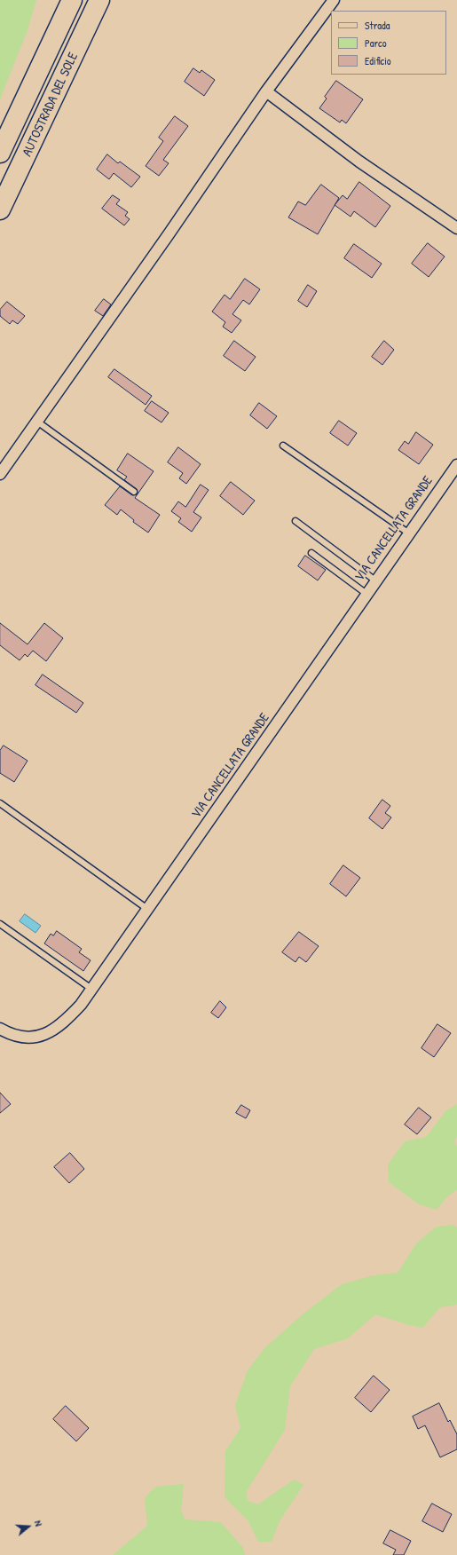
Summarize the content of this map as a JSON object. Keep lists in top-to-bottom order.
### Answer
{
  "streets": {
    "highway": ["AUTOSTRADA DEL SOLE"],
    "street": ["VIA CANCELLATA GRANDE"]
  },
  "legend": ["Strada", "Parco", "Edificio"],
  "north": "right"
}
